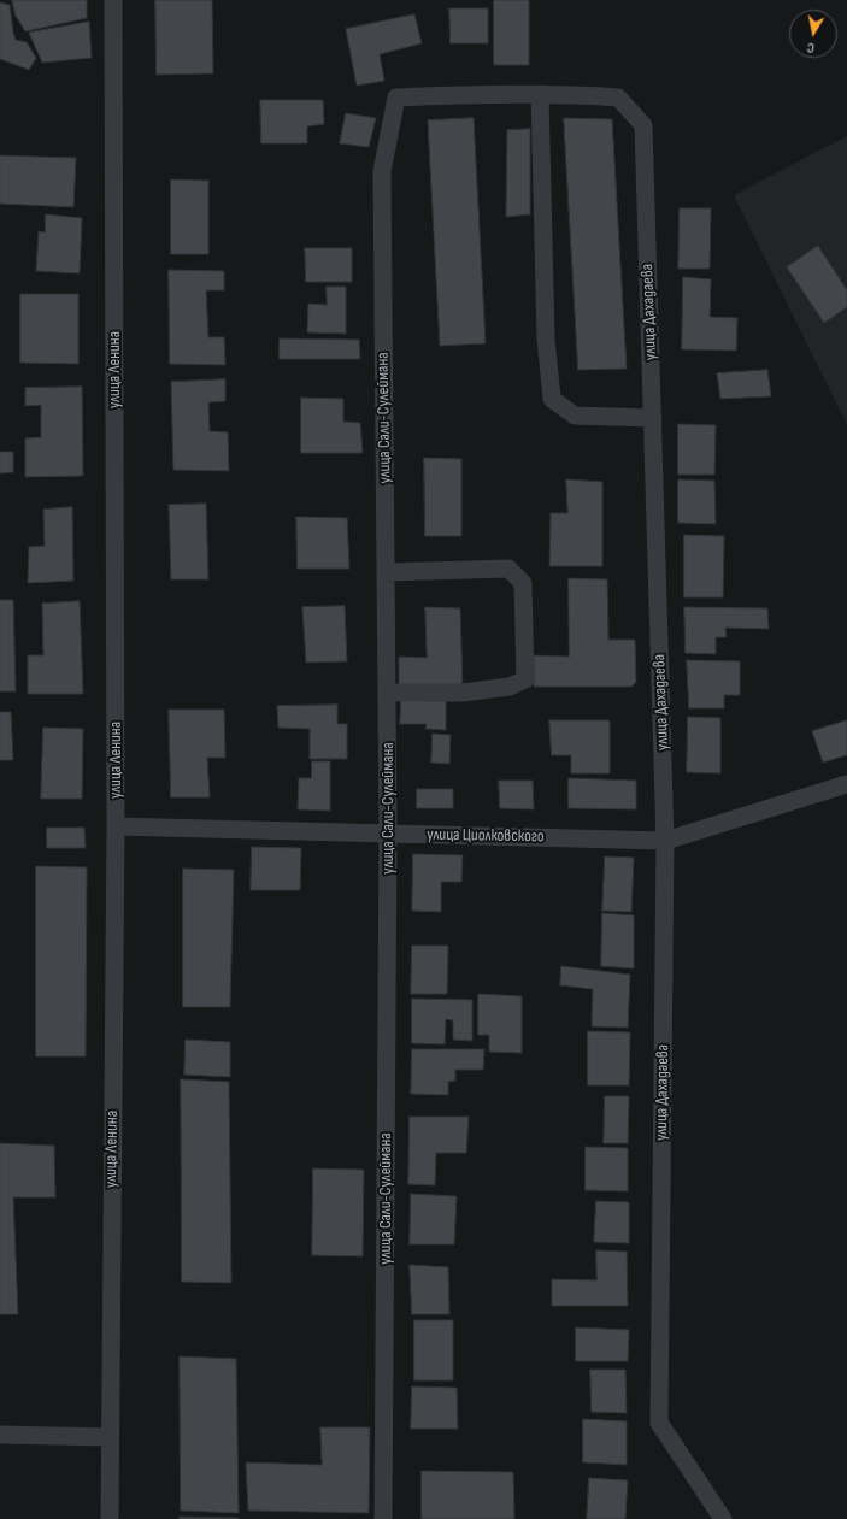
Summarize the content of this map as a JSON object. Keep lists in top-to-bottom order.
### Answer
{
  "streets": {
    "street": [
      "улица Дахадаева",
      "улица Ленина",
      "улица Сали-Сулеймана",
      "улица Циолковского"
    ]
  },
  "crossings": [
    ["улица Дахадаева", "улица Сали-Сулеймана"],
    ["улица Дахадаева", "улица Циолковского"],
    ["улица Ленина", "улица Циолковского"],
    ["улица Сали-Сулеймана", "улица Циолковского"]
  ],
  "north": "bottom"
}
